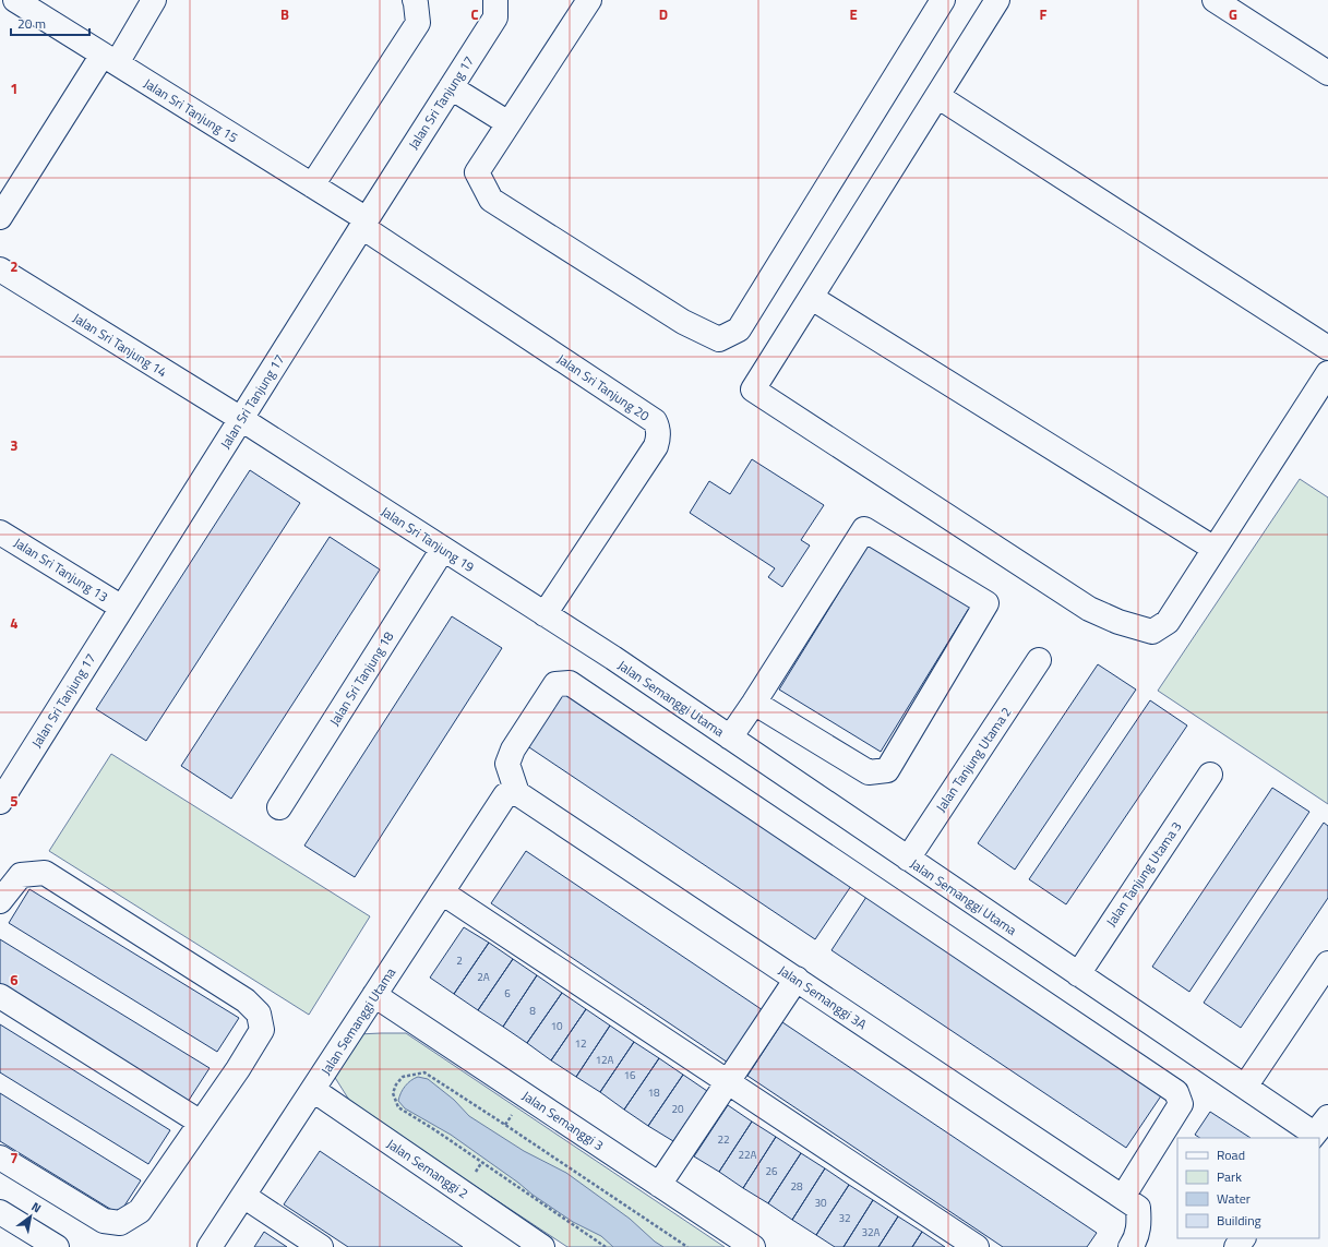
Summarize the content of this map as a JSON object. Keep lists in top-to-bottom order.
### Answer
{
  "streets": {
    "street": [
      "Jalan Sri Tanjung 17",
      "Jalan Sri Tanjung 15",
      "Jalan Sri Tanjung 14",
      "Jalan Sri Tanjung 20",
      "Jalan Sri Tanjung 19",
      "Jalan Sri Tanjung 13",
      "Jalan Sri Tanjung 18",
      "Jalan Semanggi Utama",
      "Jalan Tanjung Utama 2",
      "Jalan Tanjung Utama 3",
      "Jalan Semanggi 3A",
      "Jalan Semanggi 3",
      "Jalan Semanggi 2"
    ]
  },
  "crossings": [
    ["Jalan Sri Tanjung 17", "Jalan Sri Tanjung 15"],
    ["Jalan Sri Tanjung 17", "Jalan Sri Tanjung 14"],
    ["Jalan Sri Tanjung 17", "Jalan Sri Tanjung 20"],
    ["Jalan Sri Tanjung 17", "Jalan Sri Tanjung 19"],
    ["Jalan Sri Tanjung 17", "Jalan Sri Tanjung 13"],
    ["Jalan Sri Tanjung 15", "Jalan Sri Tanjung 20"],
    ["Jalan Sri Tanjung 14", "Jalan Sri Tanjung 19"],
    ["Jalan Sri Tanjung 20", "Jalan Sri Tanjung 19"],
    ["Jalan Sri Tanjung 19", "Jalan Sri Tanjung 18"],
    ["Jalan Sri Tanjung 19", "Jalan Semanggi Utama"],
    ["Jalan Semanggi Utama", "Jalan Tanjung Utama 2"],
    ["Jalan Semanggi Utama", "Jalan Tanjung Utama 3"],
    ["Jalan Semanggi Utama", "Jalan Semanggi 3A"],
    ["Jalan Semanggi Utama", "Jalan Semanggi 3"],
    ["Jalan Semanggi Utama", "Jalan Semanggi 2"]
  ],
  "house_numbers": [
    "2",
    "2A",
    "6",
    "8",
    "10",
    "12",
    "12A",
    "16",
    "18",
    "20",
    "22",
    "22A",
    "26",
    "28",
    "30",
    "32",
    "32A"
  ],
  "legend": [
    "Road",
    "Park",
    "Water",
    "Building"
  ],
  "scale_bar": "20 m",
  "north": "top right",
  "grid": {
    "columns": [
      "B",
      "C",
      "D",
      "E",
      "F",
      "G"
    ],
    "rows": [
      "1",
      "2",
      "3",
      "4",
      "5",
      "6",
      "7"
    ]
  }
}
